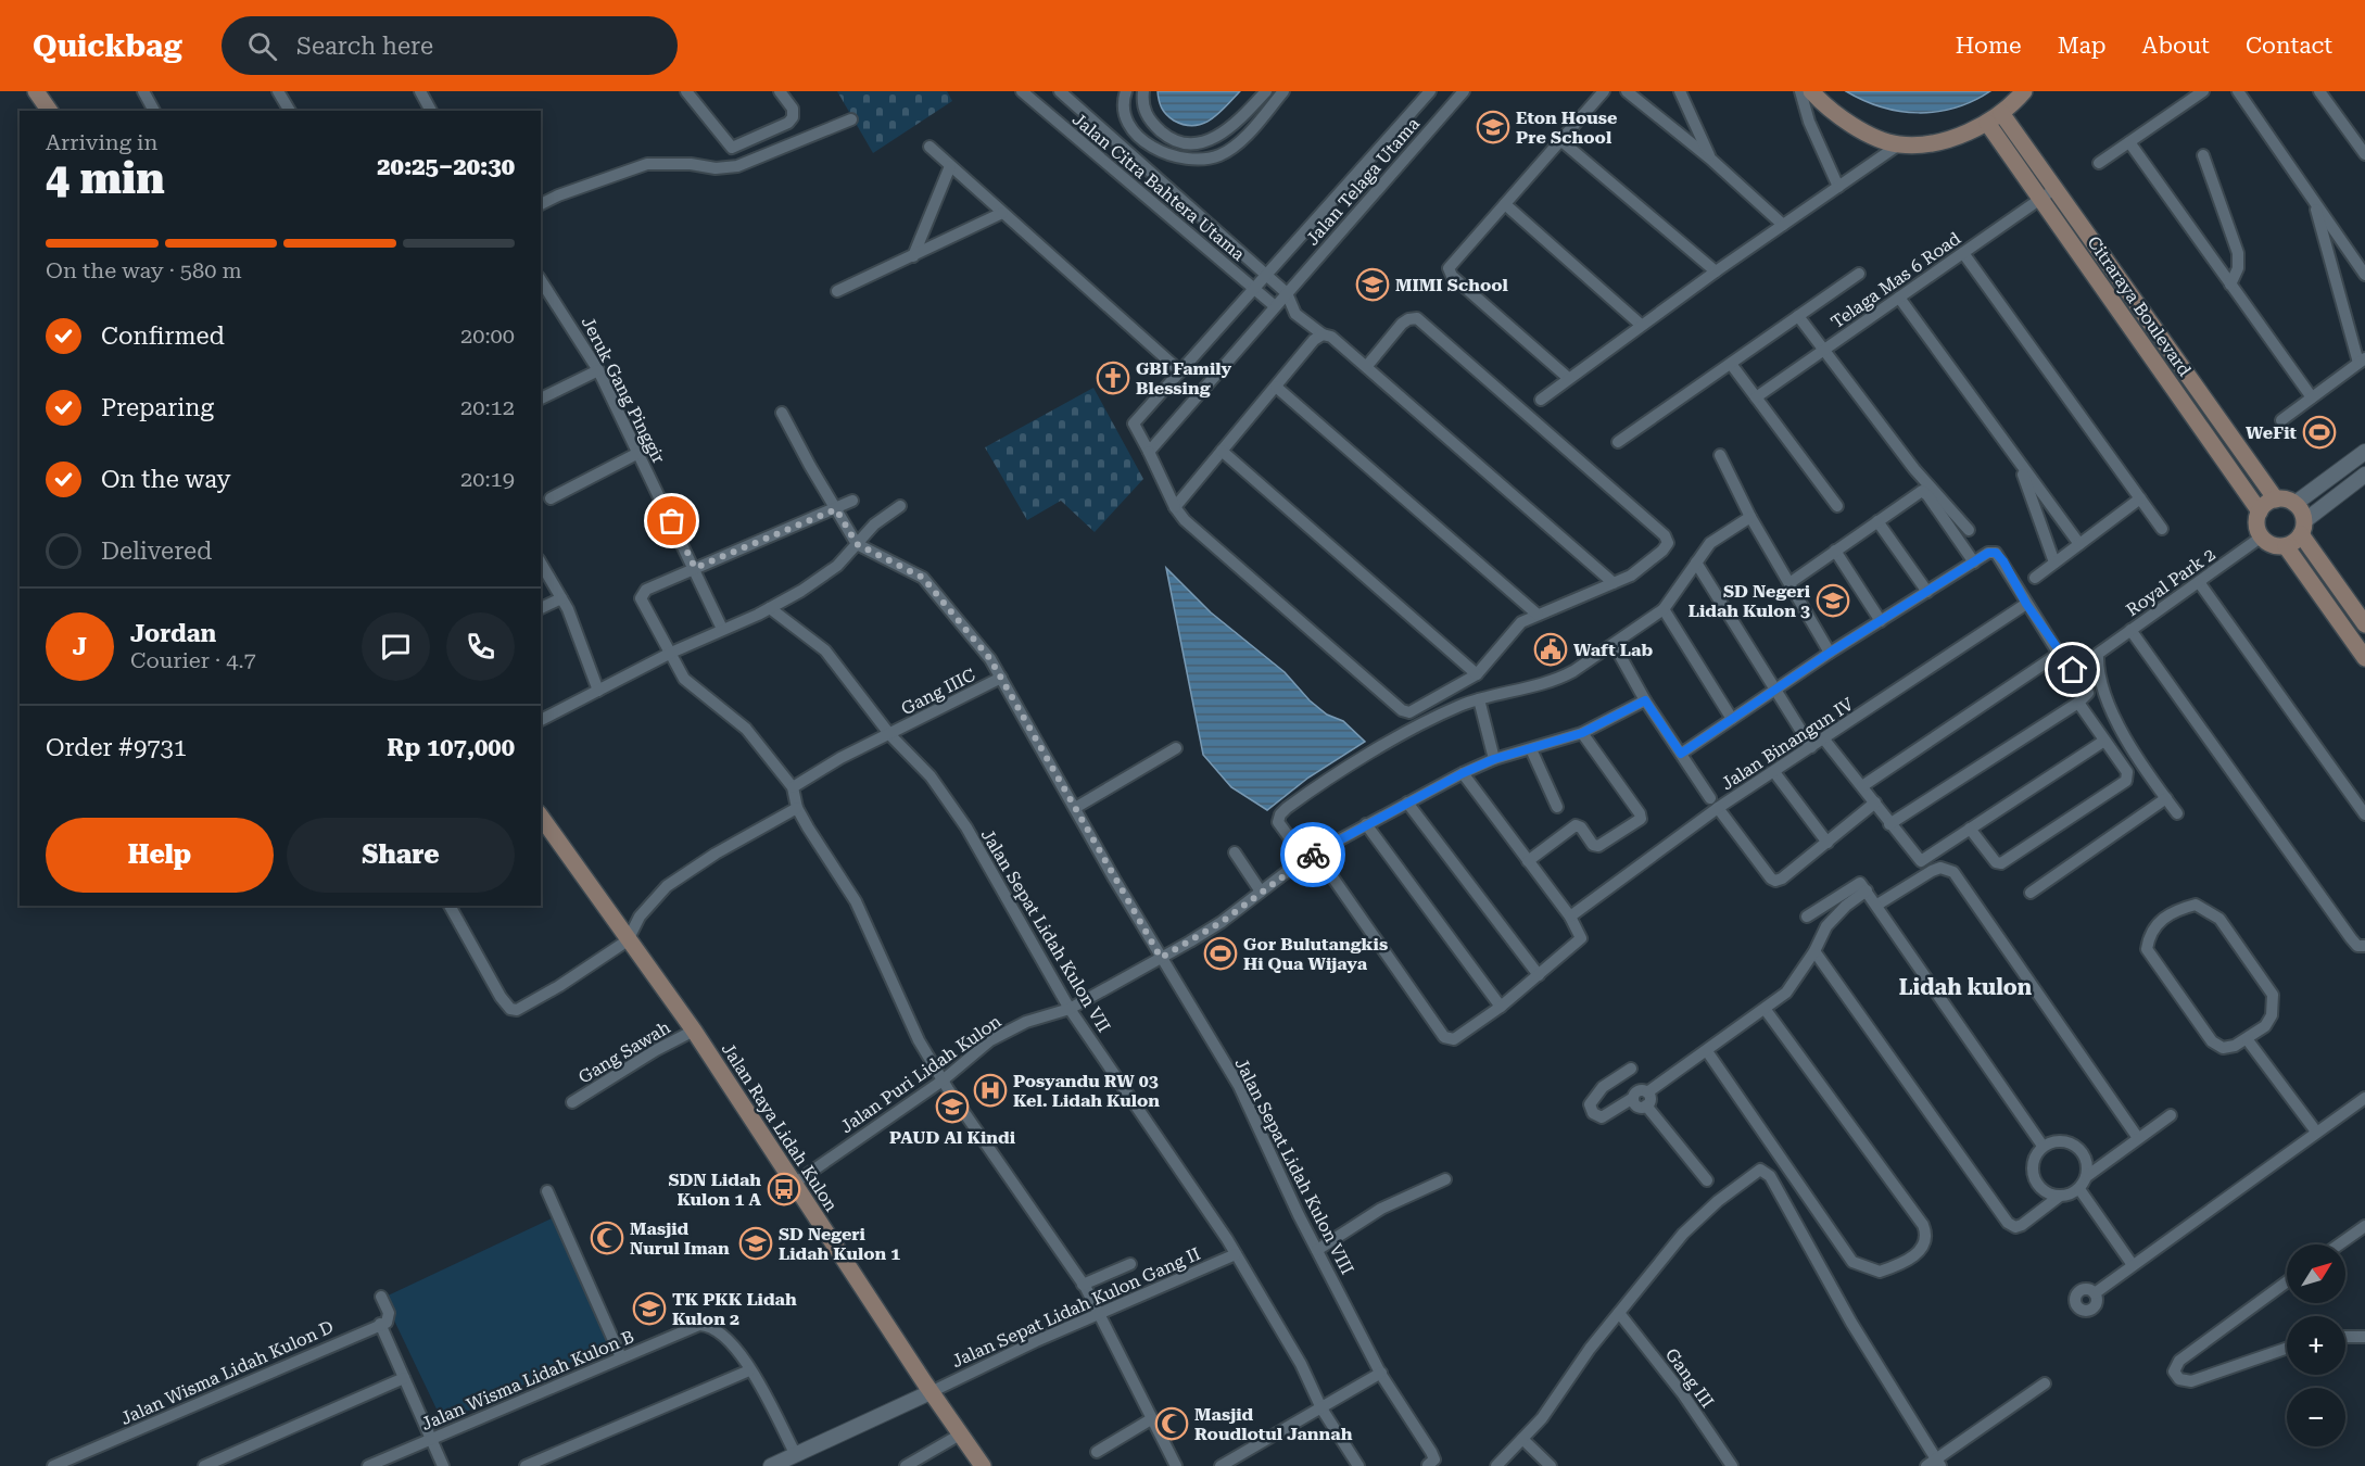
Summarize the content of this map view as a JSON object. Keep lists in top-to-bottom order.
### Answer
{
  "streets": {
    "main road": ["Citraraya Boulevard", "Jalan Raya Lidah Kulon"],
    "street": [
      "Jalan Telaga Utama",
      "Jalan Citra Bahtera Utama",
      "Telaga Mas 6 Road",
      "Jeruk Gang Pinggir",
      "Royal Park 2",
      "Gang IIIC",
      "Jalan Binangun IV",
      "Jalan Sepat Lidah Kulon VII",
      "Gang Sawah",
      "Jalan Puri Lidah Kulon",
      "Jalan Sepat Lidah Kulon VIII",
      "Jalan Sepat Lidah Kulon Gang II",
      "Jalan Wisma Lidah Kulon D",
      "Gang III",
      "Jalan Wisma Lidah Kulon B"
    ]
  },
  "crossings": [
    ["Jalan Telaga Utama", "Jalan Citra Bahtera Utama"],
    ["Telaga Mas 6 Road", "Citraraya Boulevard"],
    ["Citraraya Boulevard", "Royal Park 2"],
    ["Gang IIIC", "Jalan Sepat Lidah Kulon VII"],
    ["Gang IIIC", "Jalan Sepat Lidah Kulon VIII"],
    ["Jalan Sepat Lidah Kulon VII", "Jalan Puri Lidah Kulon"],
    ["Jalan Sepat Lidah Kulon VII", "Jalan Sepat Lidah Kulon Gang II"],
    ["Gang Sawah", "Jalan Raya Lidah Kulon"],
    ["Jalan Puri Lidah Kulon", "Jalan Raya Lidah Kulon"],
    ["Jalan Puri Lidah Kulon", "Jalan Sepat Lidah Kulon VIII"],
    ["Jalan Raya Lidah Kulon", "Jalan Sepat Lidah Kulon Gang II"]
  ],
  "districts": ["Lidah kulon"],
  "places": {
    "school or university": [
      "Eton House Pre School",
      "MIMI School",
      "SD Negeri Lidah Kulon 3",
      "PAUD Al Kindi",
      "SD Negeri Lidah Kulon 1",
      "TK PKK Lidah Kulon 2"
    ],
    "church": ["GBI Family Blessing"],
    "sports": ["WeFit", "Gor Bulutangkis Hi Qua Wijaya"],
    "public building": ["Waft Lab"],
    "hospital": ["Posyandu RW 03 Kel. Lidah Kulon"],
    "bus stop": ["SDN Lidah Kulon 1 A"],
    "mosque": ["Masjid Nurul Iman", "Masjid Roudlotul Jannah"]
  },
  "north": "top right",
  "page": {
    "header": "Quickbag",
    "search": "Search here",
    "nav": [
      "Home",
      "Map",
      "About",
      "Contact"
    ],
    "heading": ["4 min", "Arriving in", "20:25–20:30"],
    "panel": [
      "Jordan",
      "Courier · 4.7",
      "Order #9731",
      "Rp 107,000"
    ],
    "bar": "On the way · 580 m",
    "list": [
      ["Confirmed", "20:00"],
      ["Preparing", "20:12"],
      ["On the way", "20:19"],
      "Delivered"
    ],
    "round": "J",
    "buttons": ["Help", "Share"],
    "map_buttons": ["+", "−"]
  }
}
